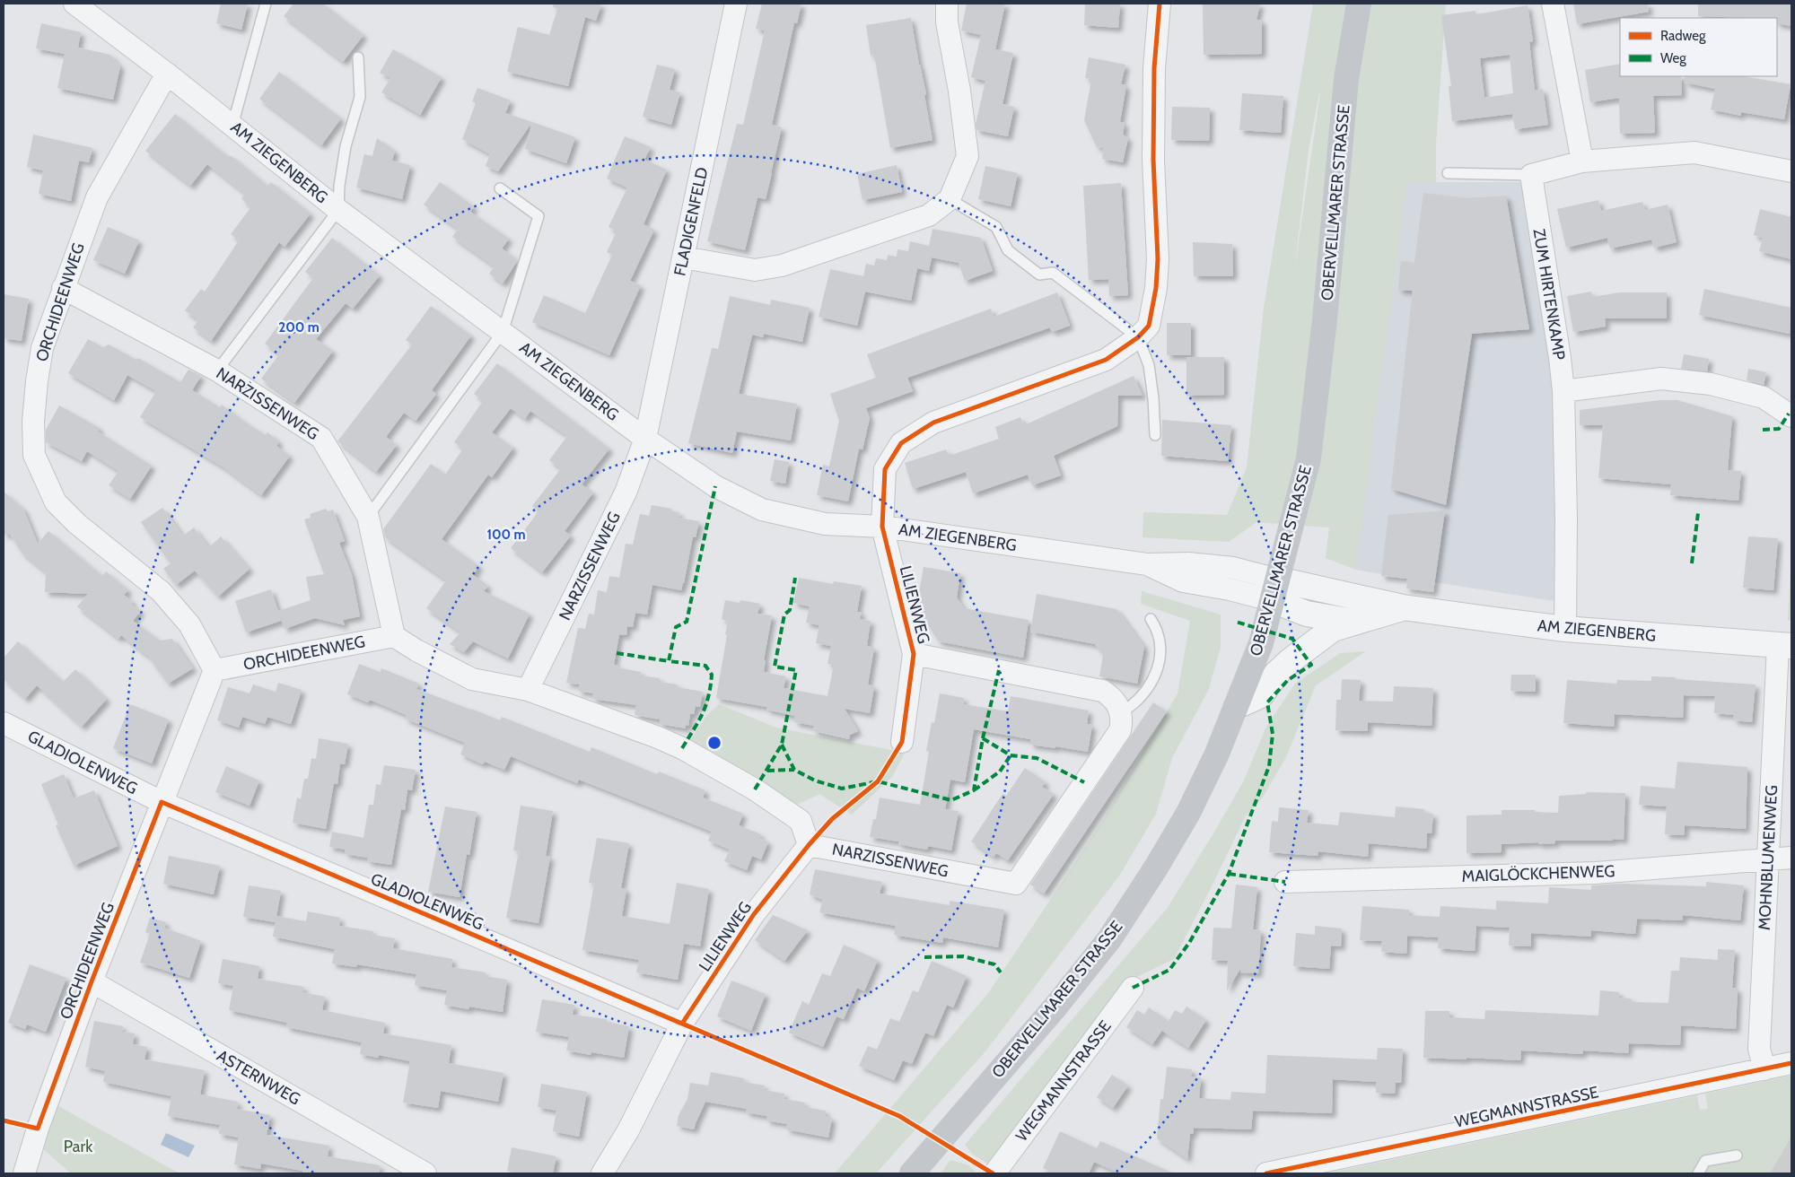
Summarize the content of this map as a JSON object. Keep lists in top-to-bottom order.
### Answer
{
  "streets": {
    "main road": ["OBERVELLMARER STRASSE"],
    "street": [
      "AM ZIEGENBERG",
      "FLADIGENFELD",
      "ZUM HIRTENKAMP",
      "ORCHIDEENWEG",
      "NARZISSENWEG",
      "LILIENWEG",
      "GLADIOLENWEG",
      "MOHNBLUMENWEG",
      "MAIGLÖCKCHENWEG",
      "ASTERNWEG",
      "WEGMANNSTRASSE"
    ]
  },
  "crossings": [
    ["AM ZIEGENBERG", "OBERVELLMARER STRASSE"],
    ["AM ZIEGENBERG", "FLADIGENFELD"],
    ["AM ZIEGENBERG", "ZUM HIRTENKAMP"],
    ["AM ZIEGENBERG", "ORCHIDEENWEG"],
    ["AM ZIEGENBERG", "NARZISSENWEG"],
    ["AM ZIEGENBERG", "LILIENWEG"],
    ["AM ZIEGENBERG", "MOHNBLUMENWEG"],
    ["FLADIGENFELD", "NARZISSENWEG"],
    ["ORCHIDEENWEG", "NARZISSENWEG"],
    ["ORCHIDEENWEG", "GLADIOLENWEG"],
    ["ORCHIDEENWEG", "ASTERNWEG"],
    ["NARZISSENWEG", "LILIENWEG"],
    ["LILIENWEG", "GLADIOLENWEG"],
    ["MOHNBLUMENWEG", "MAIGLÖCKCHENWEG"],
    ["MOHNBLUMENWEG", "WEGMANNSTRASSE"]
  ],
  "parks": ["Park"],
  "legend": ["Radweg", "Weg"],
  "rings": ["200 m", "100 m"]
}
